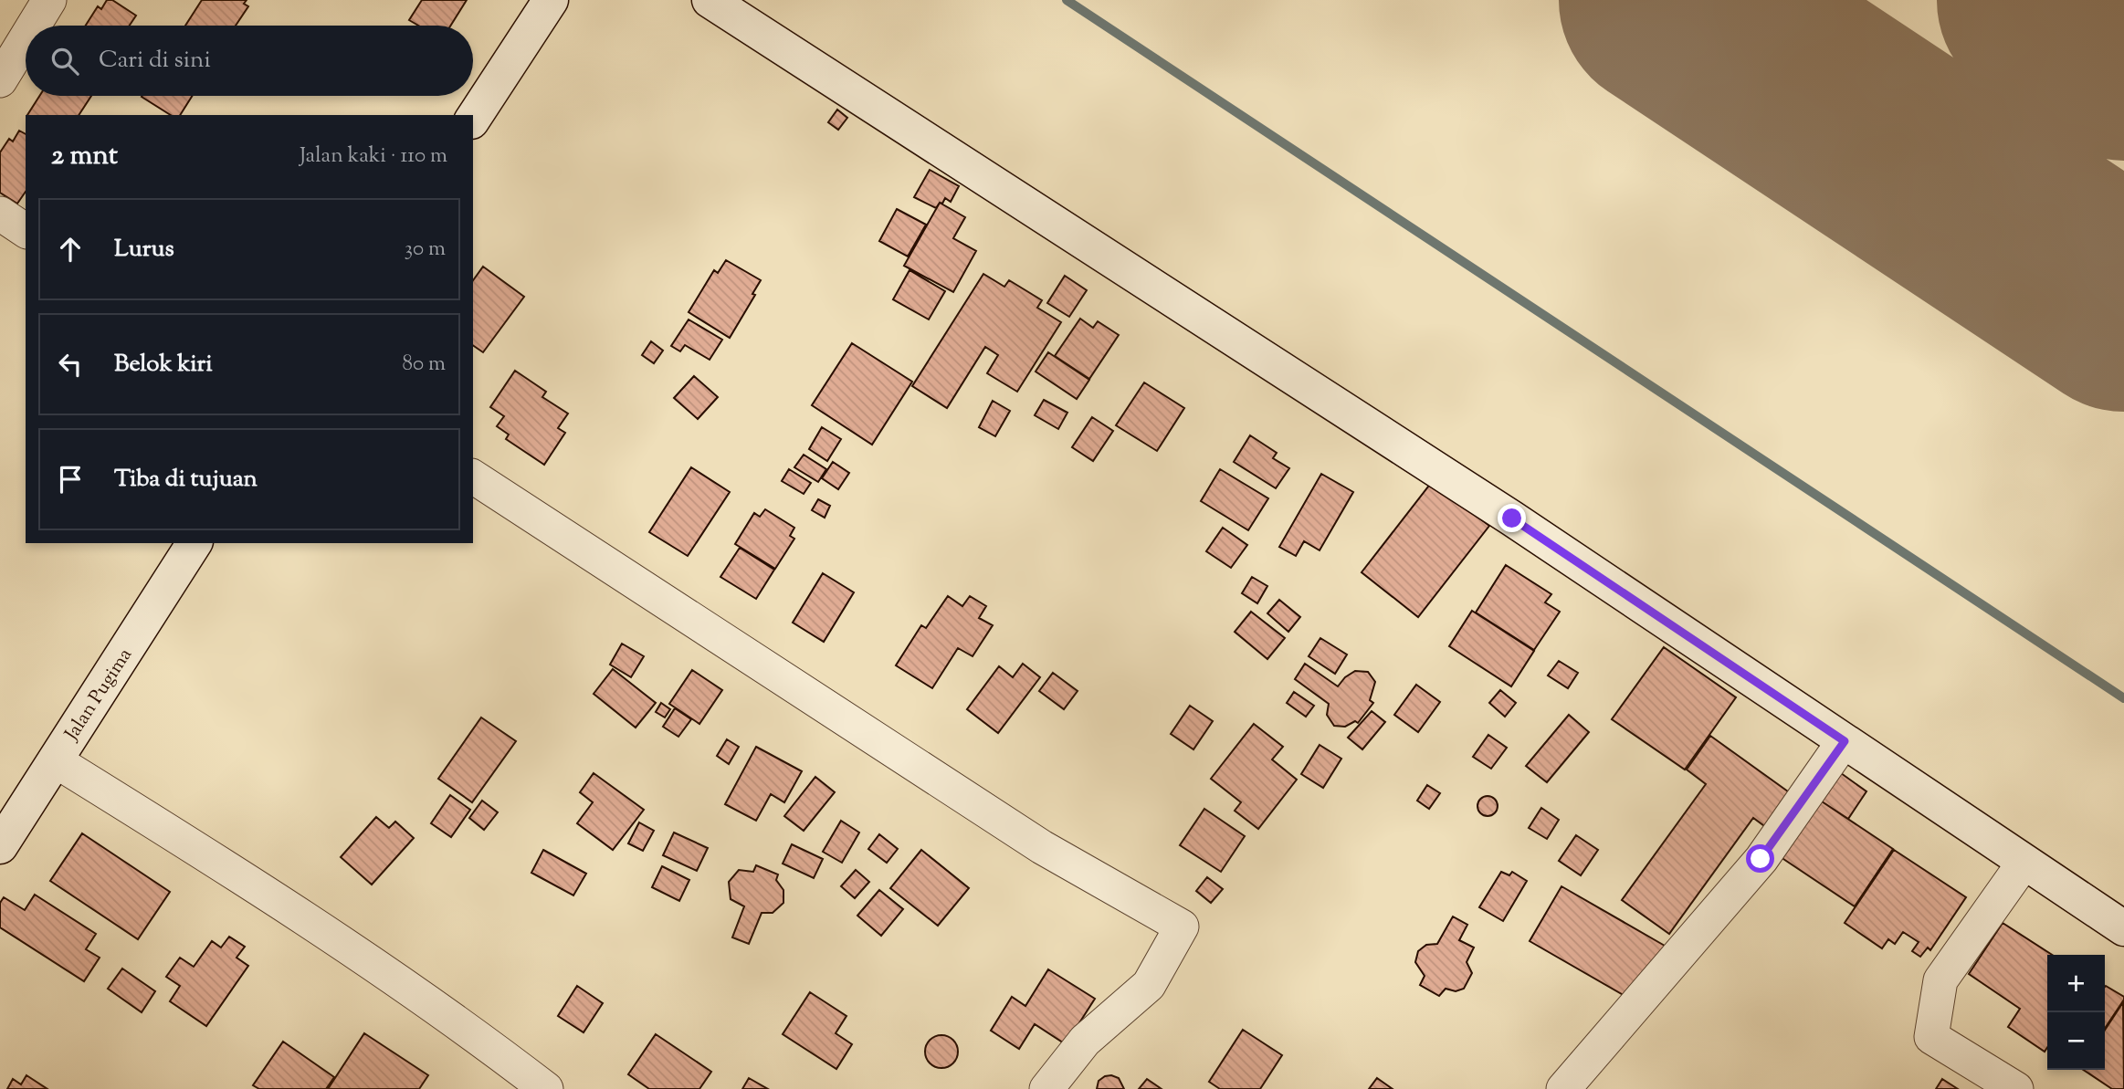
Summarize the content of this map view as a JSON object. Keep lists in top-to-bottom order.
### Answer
{
  "streets": {
    "main road": ["Jalan Pugima"]
  },
  "page": {
    "search": "Cari di sini",
    "heading": ["2 mnt", "Jalan kaki · 110 m"],
    "list": [
      ["Lurus", "30 m"],
      ["Belok kiri", "80 m"],
      "Tiba di tujuan"
    ],
    "map_buttons": ["+", "−"]
  }
}
